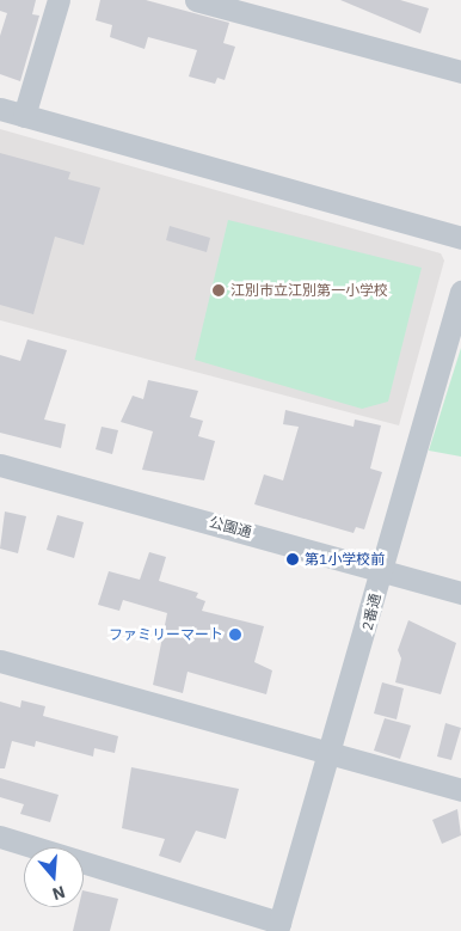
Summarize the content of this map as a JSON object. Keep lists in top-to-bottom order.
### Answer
{
  "streets": {
    "street": ["公園通", "2番通"]
  },
  "crossings": [
    ["公園通", "2番通"]
  ],
  "places": ["江別市立江別第一小学校", "第1小学校前", "ファミリーマート"],
  "north": "bottom"
}
